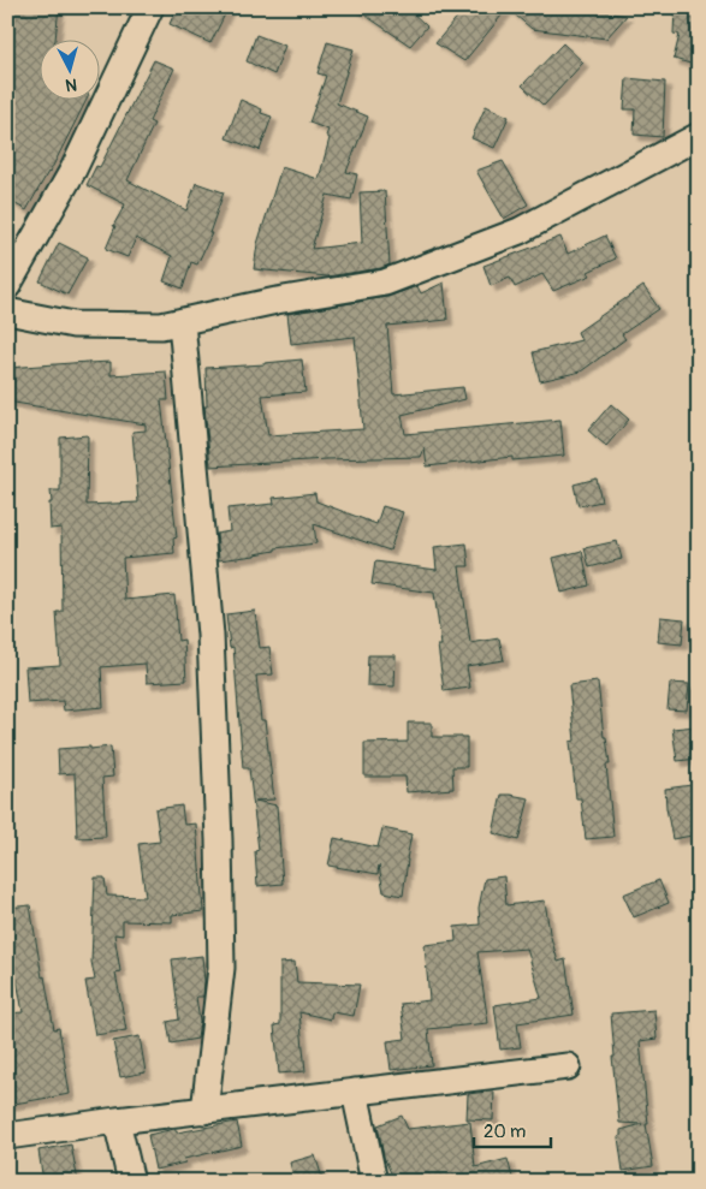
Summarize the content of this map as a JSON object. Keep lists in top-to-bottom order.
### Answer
{
  "scale_bar": "20 m",
  "north": "bottom"
}
